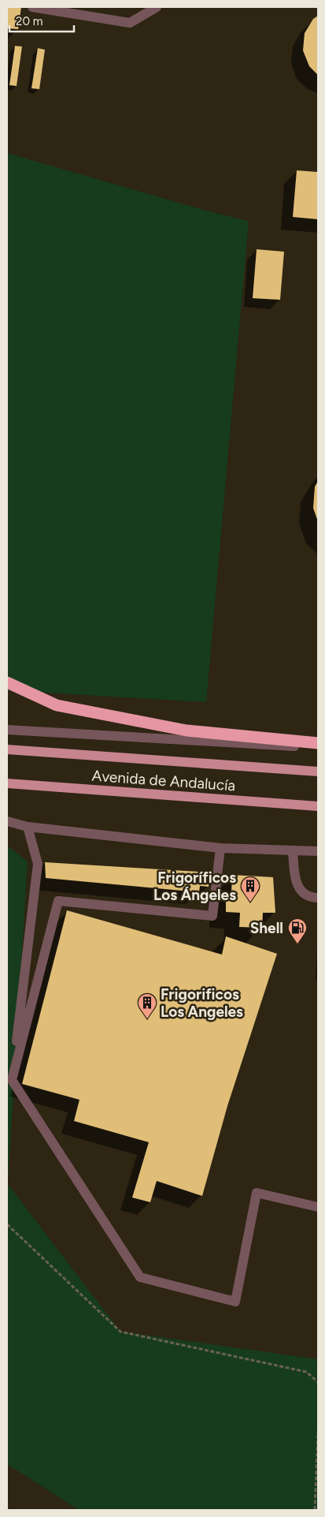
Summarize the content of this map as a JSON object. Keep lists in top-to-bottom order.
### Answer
{
  "streets": {
    "main road": ["Avenida de Andalucía"]
  },
  "places": {
    "building": ["Frigoríficos Los Ángeles", "Frigorificos Los Angeles"],
    "fuel station": ["Shell"]
  },
  "scale_bar": "20 m"
}
